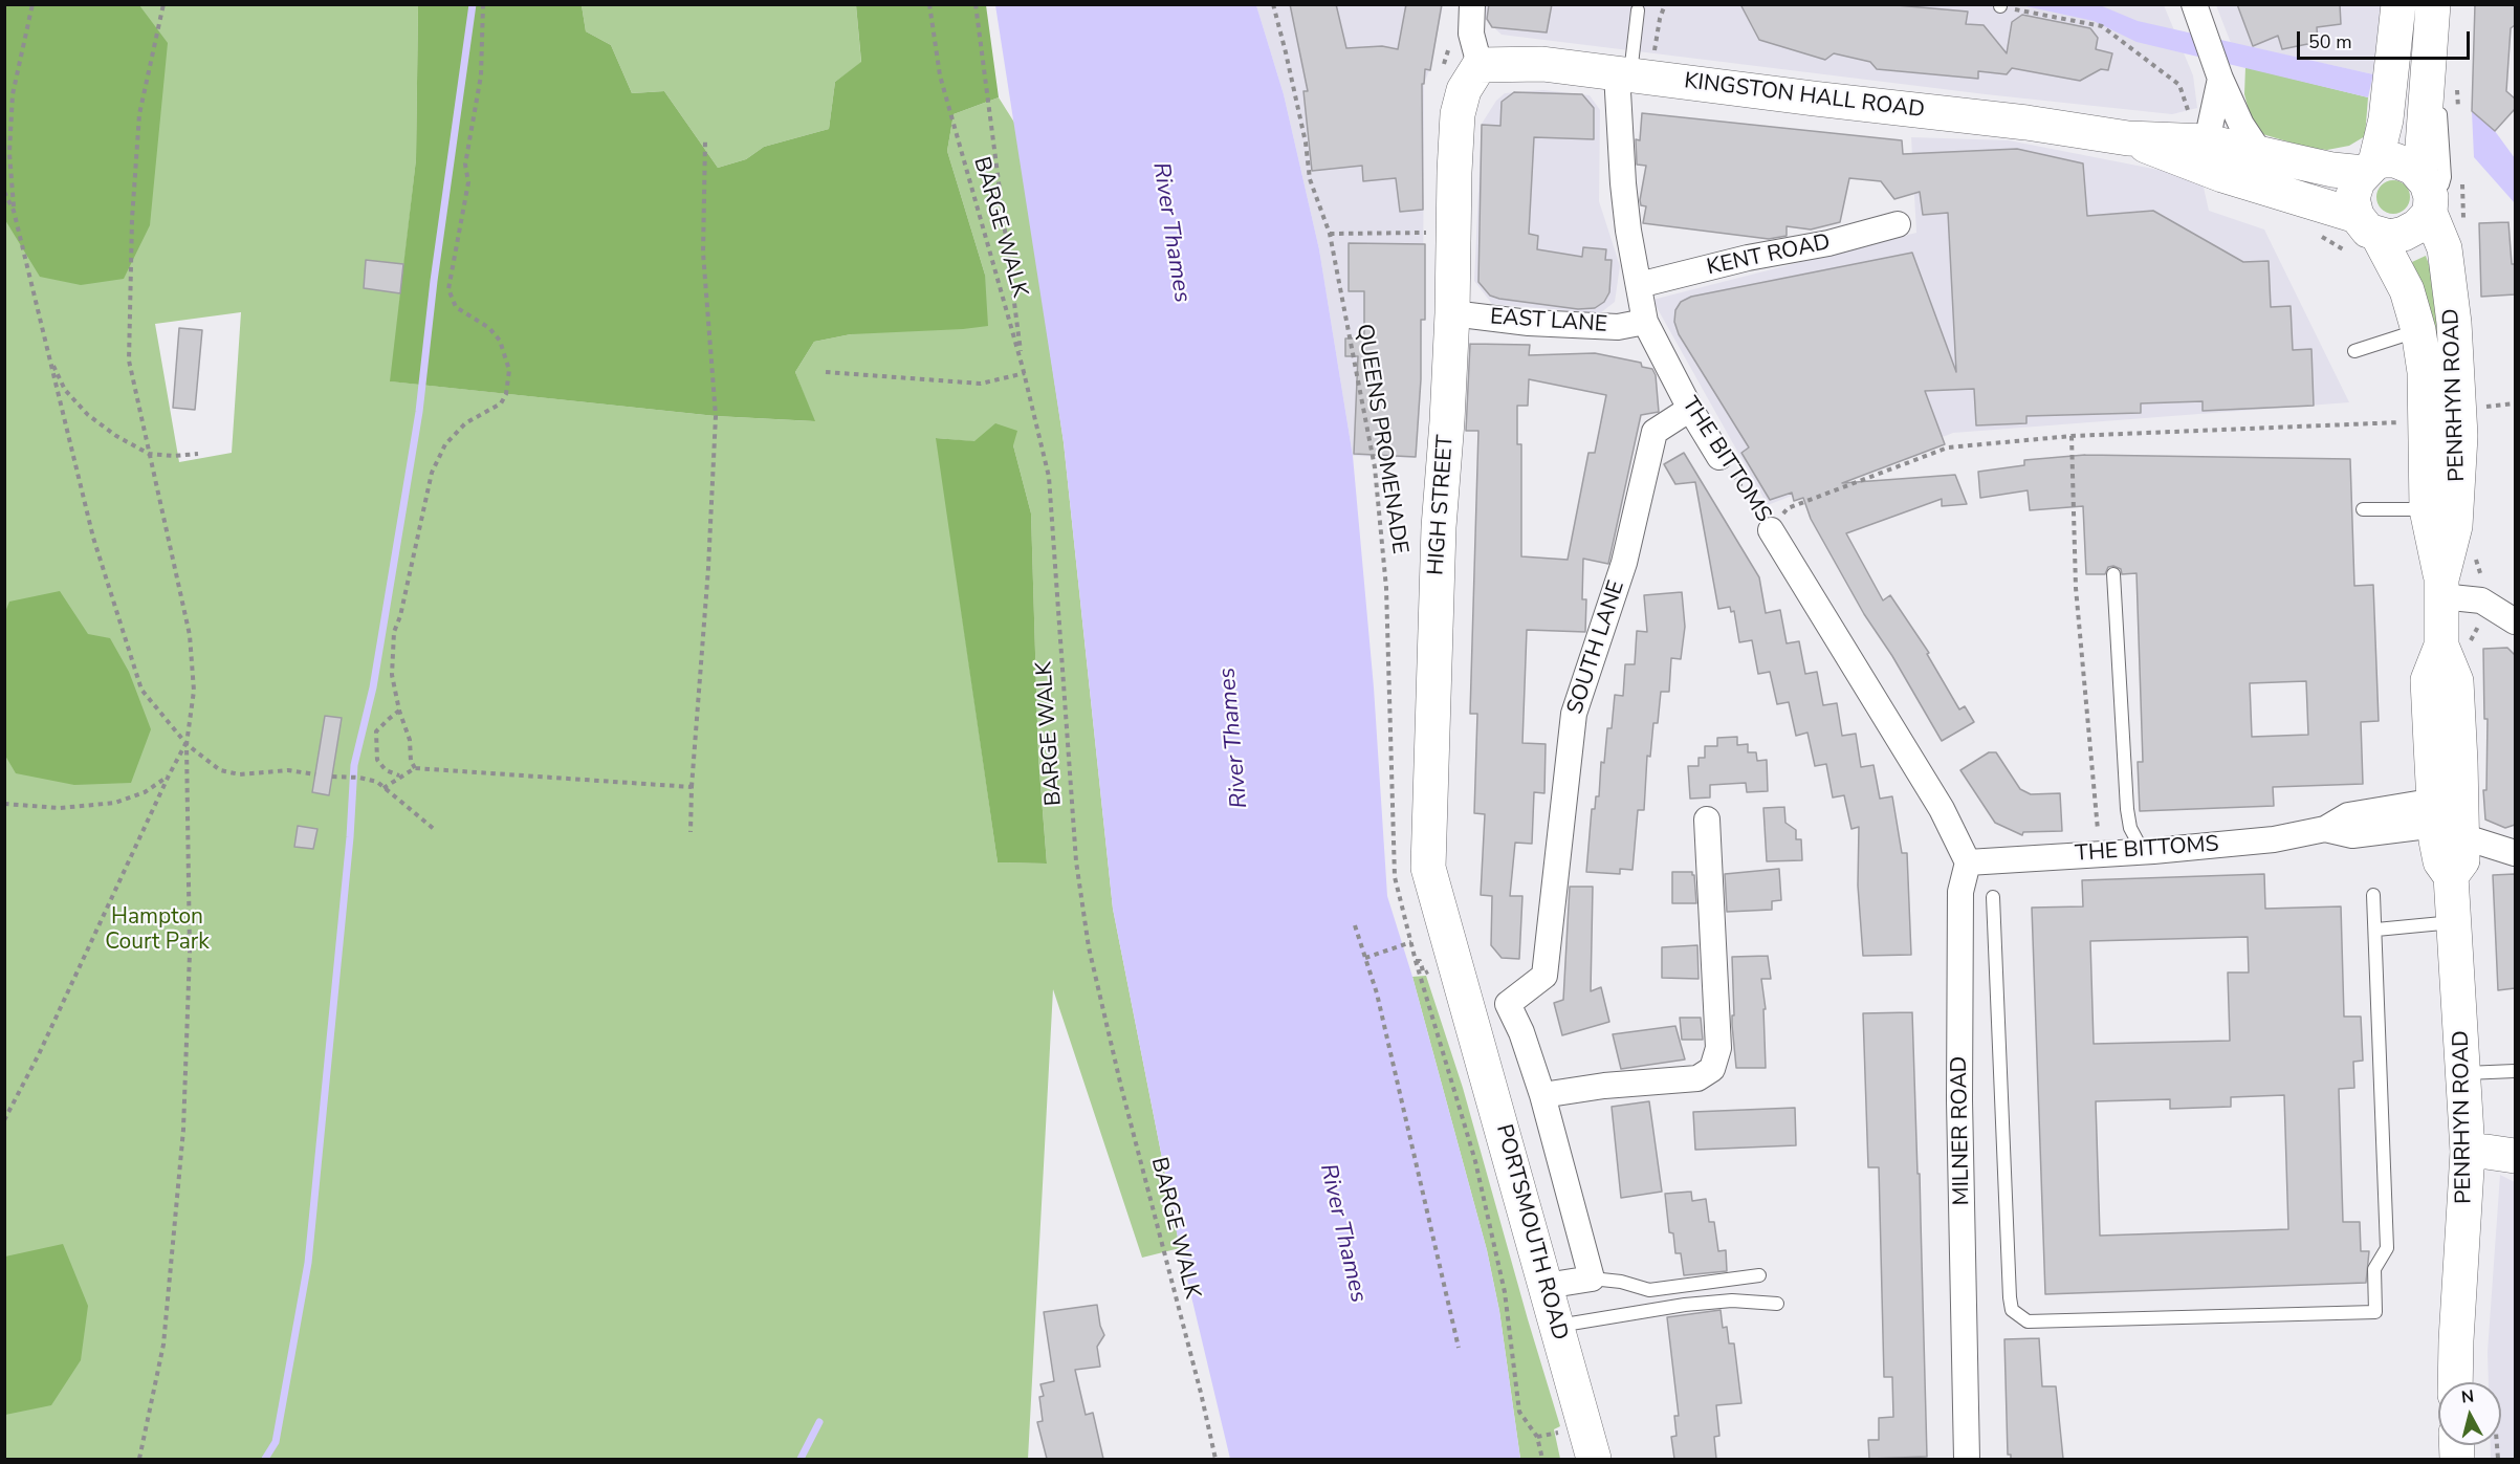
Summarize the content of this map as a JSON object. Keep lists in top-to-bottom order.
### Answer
{
  "streets": {
    "main road": [
      "KINGSTON HALL ROAD",
      "PENRHYN ROAD",
      "HIGH STREET",
      "PORTSMOUTH ROAD"
    ],
    "street": [
      "KENT ROAD",
      "EAST LANE",
      "THE BITTOMS",
      "SOUTH LANE",
      "MILNER ROAD"
    ],
    "path": ["BARGE WALK", "QUEENS PROMENADE"]
  },
  "crossings": [
    ["KINGSTON HALL ROAD", "PENRHYN ROAD"],
    ["KINGSTON HALL ROAD", "THE BITTOMS"],
    ["KINGSTON HALL ROAD", "HIGH STREET"],
    ["KENT ROAD", "THE BITTOMS"],
    ["EAST LANE", "THE BITTOMS"],
    ["EAST LANE", "HIGH STREET"],
    ["PENRHYN ROAD", "THE BITTOMS"],
    ["THE BITTOMS", "SOUTH LANE"],
    ["THE BITTOMS", "MILNER ROAD"],
    ["HIGH STREET", "PORTSMOUTH ROAD"]
  ],
  "water": ["River Thames"],
  "parks": ["Hampton Court Park"],
  "scale_bar": "50 m",
  "north": "top"
}
